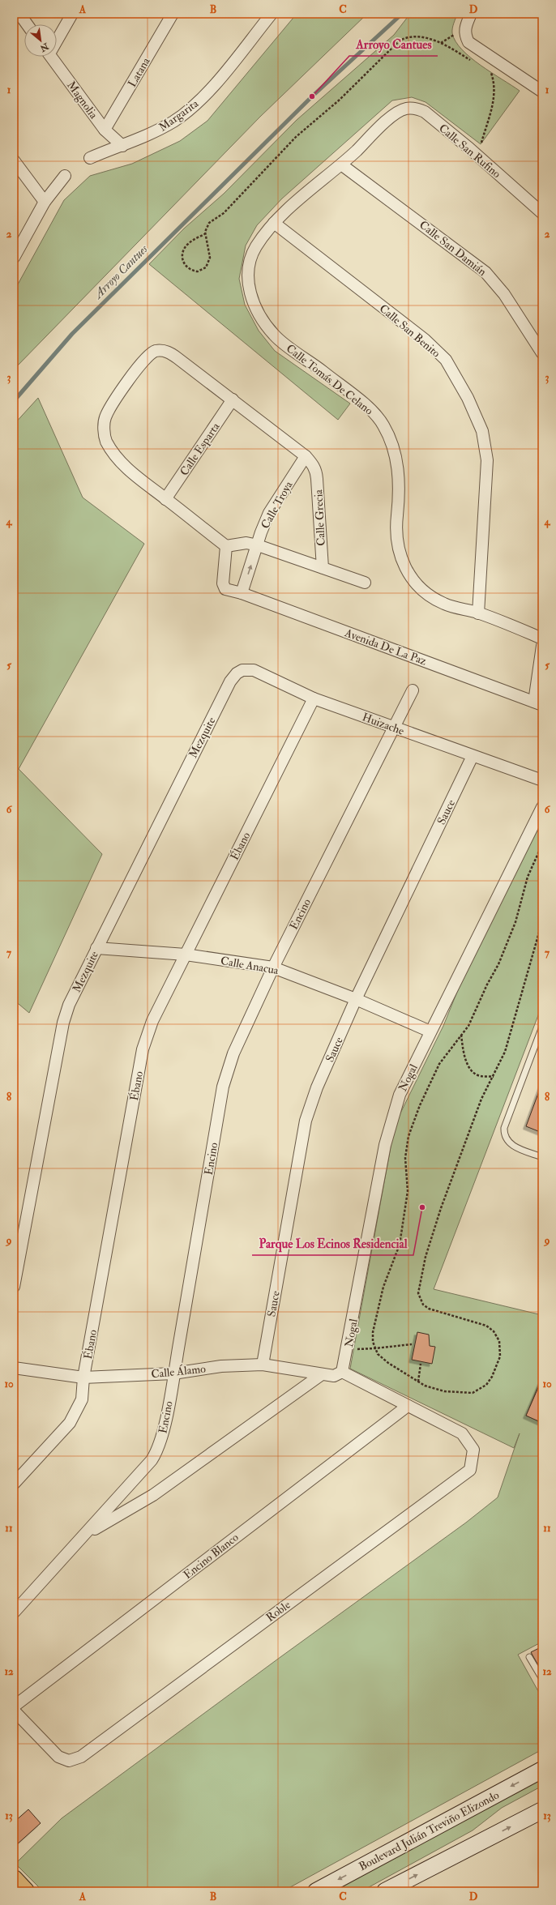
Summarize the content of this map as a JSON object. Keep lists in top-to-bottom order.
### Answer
{
  "streets": {
    "main road": ["Boulevard Julián Treviño Elizondo"],
    "street": [
      "Latana",
      "Magnolia",
      "Margarita",
      "Calle San Rufino",
      "Calle San Damián",
      "Calle San Benito",
      "Calle Tomás De Celano",
      "Calle Esparta",
      "Calle Troya",
      "Calle Grecia",
      "Avenida De La Paz",
      "Huizache",
      "Mezquite",
      "Sauce",
      "Ébano",
      "Encino",
      "Calle Anacua",
      "Nogal",
      "Calle Álamo",
      "Encino Blanco",
      "Roble"
    ]
  },
  "crossings": [
    ["Latana", "Magnolia"],
    ["Magnolia", "Margarita"],
    ["Calle San Rufino", "Calle Tomás De Celano"],
    ["Calle San Damián", "Calle Tomás De Celano"],
    ["Calle San Benito", "Calle Tomás De Celano"],
    ["Calle Esparta", "Calle Grecia"],
    ["Calle Troya", "Calle Grecia"],
    ["Calle Troya", "Avenida De La Paz"],
    ["Calle Grecia", "Avenida De La Paz"],
    ["Huizache", "Mezquite"],
    ["Huizache", "Sauce"],
    ["Huizache", "Ébano"],
    ["Huizache", "Encino"],
    ["Mezquite", "Calle Anacua"],
    ["Sauce", "Calle Anacua"],
    ["Sauce", "Calle Álamo"],
    ["Ébano", "Calle Anacua"],
    ["Ébano", "Calle Álamo"],
    ["Encino", "Calle Anacua"],
    ["Encino", "Calle Álamo"],
    ["Calle Anacua", "Nogal"],
    ["Nogal", "Calle Álamo"],
    ["Encino Blanco", "Roble"]
  ],
  "water": ["Arroyo Cantues"],
  "places": ["Arroyo Cantues", "Parque Los Ecinos Residencial"],
  "north": "bottom right",
  "grid": {
    "columns": [
      "A",
      "B",
      "C",
      "D"
    ],
    "rows": [
      "1",
      "2",
      "3",
      "4",
      "5",
      "6",
      "7",
      "8",
      "9",
      "10",
      "11",
      "12",
      "13"
    ]
  }
}
